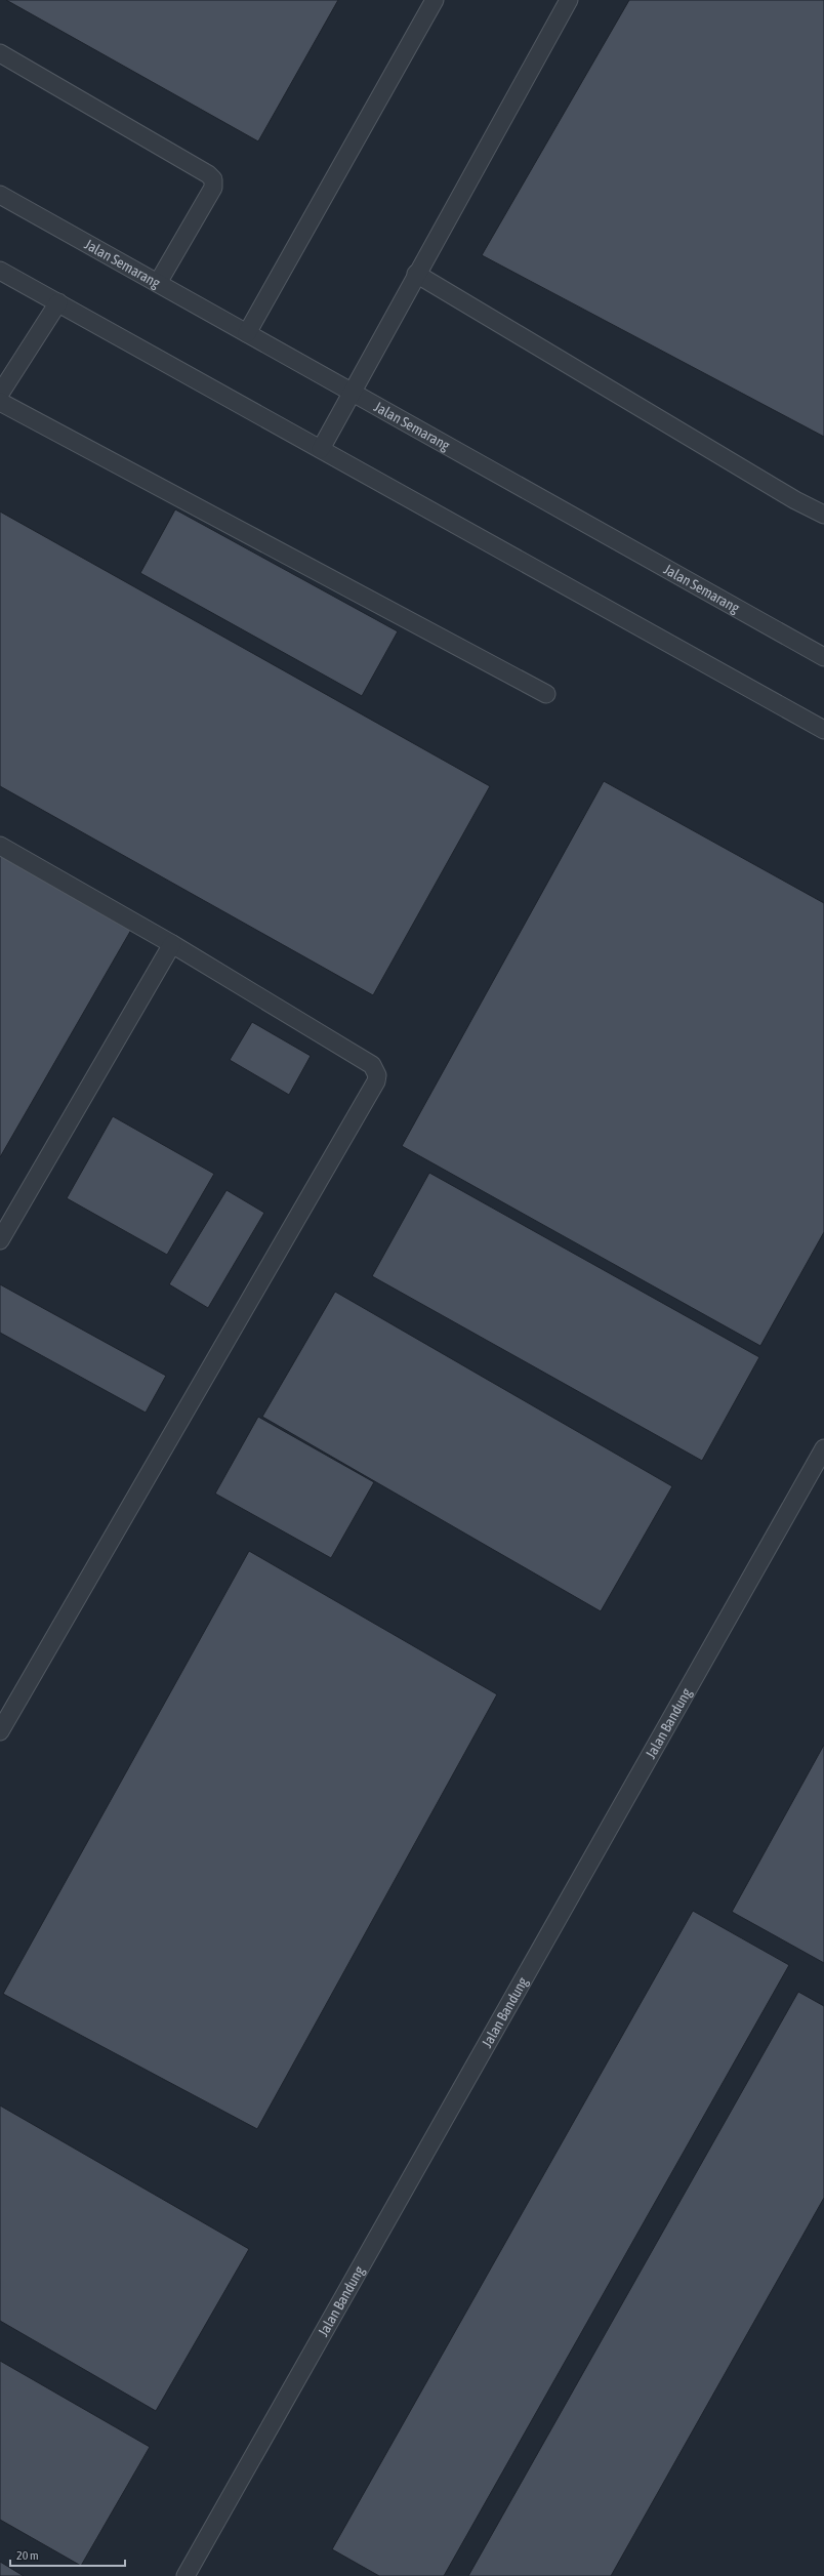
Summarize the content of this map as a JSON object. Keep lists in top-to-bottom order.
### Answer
{
  "streets": {
    "lane": ["Jalan Semarang", "Jalan Bandung"]
  },
  "scale_bar": "20 m"
}
